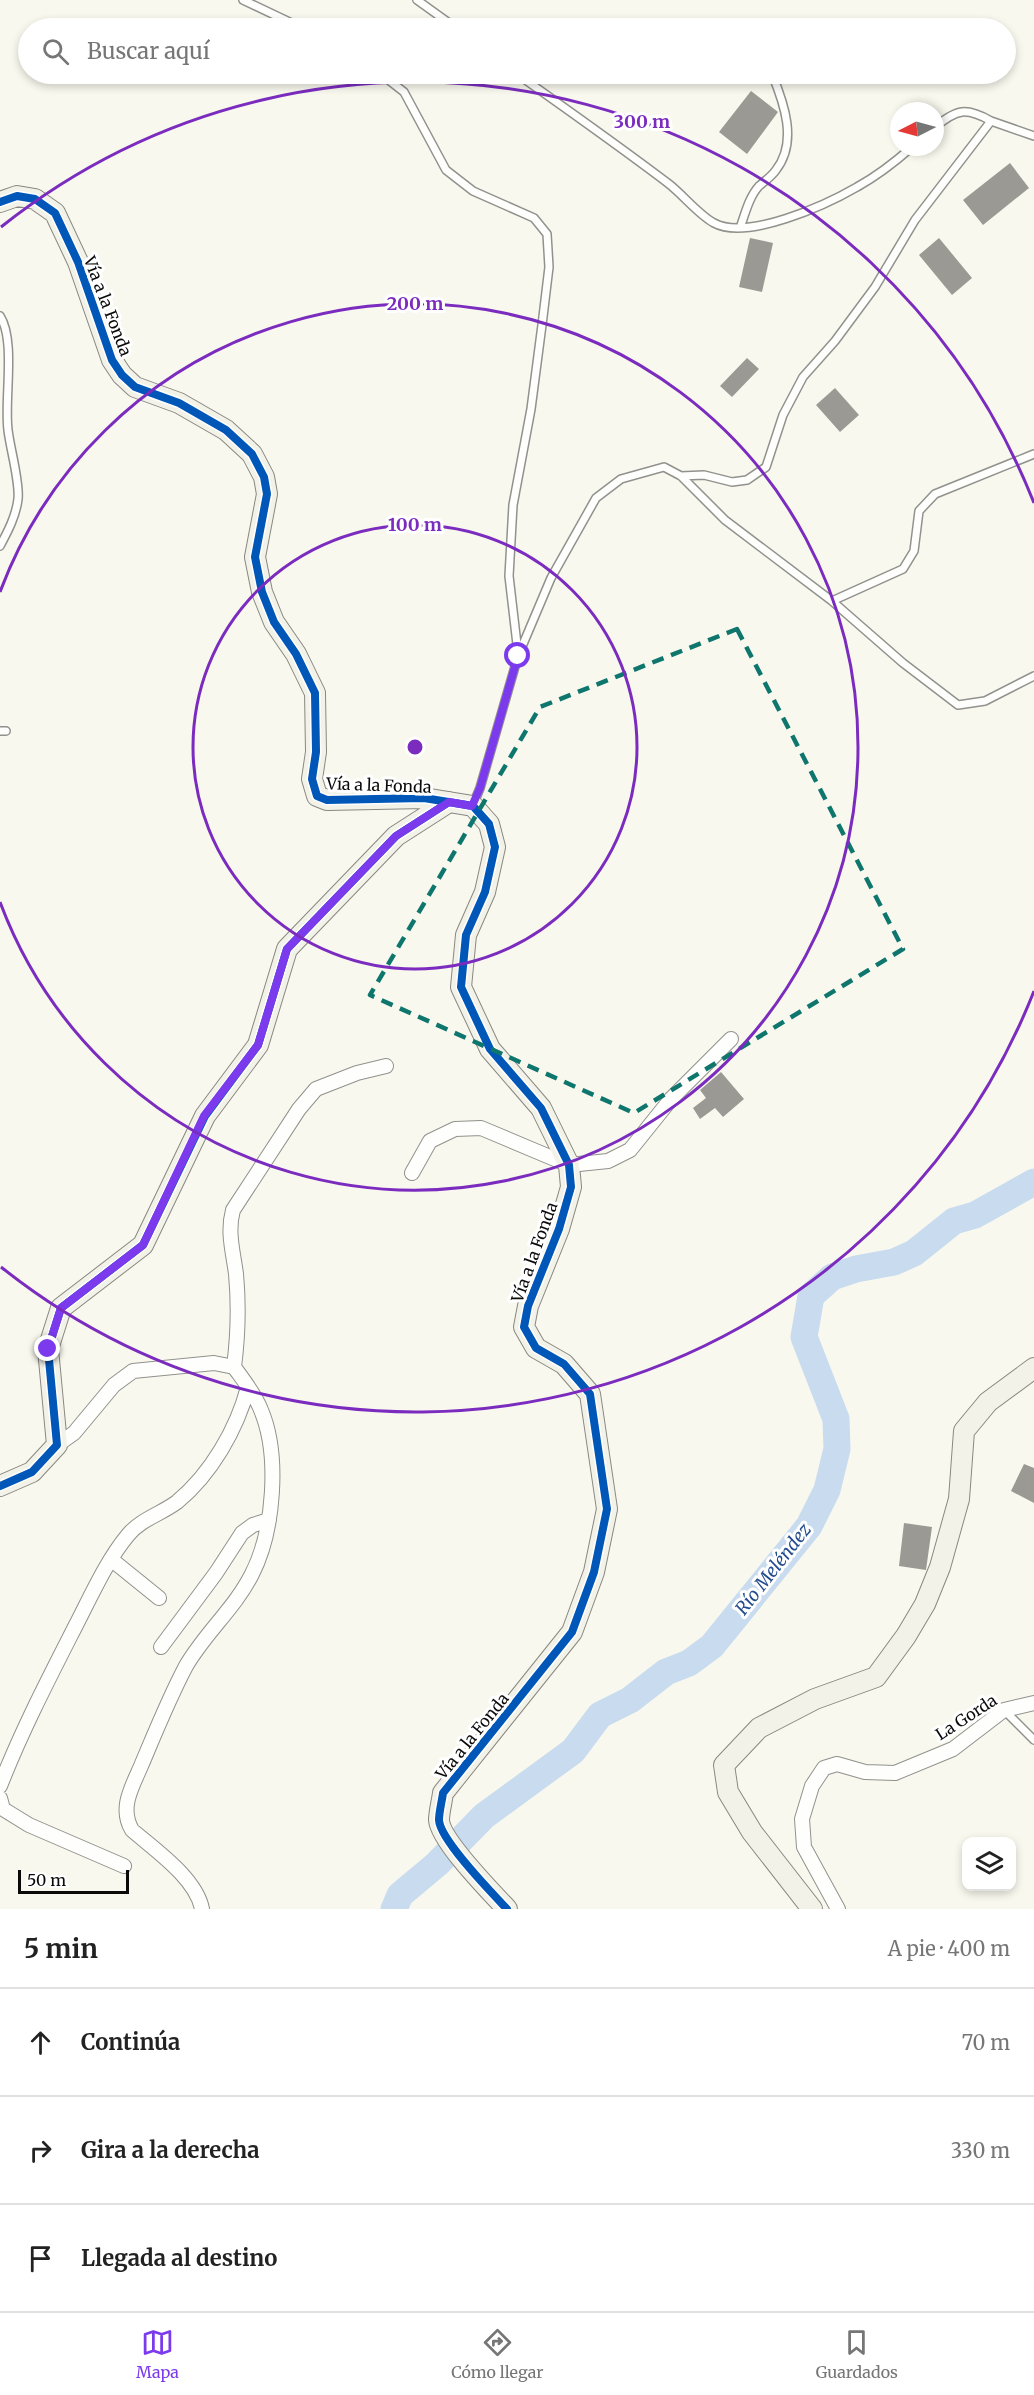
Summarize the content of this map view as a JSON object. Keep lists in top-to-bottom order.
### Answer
{
  "streets": {
    "street": ["Vía a la Fonda", "La Gorda"]
  },
  "water": ["Río Meléndez"],
  "scale_bar": "50 m",
  "north": "left",
  "page": {
    "search": "Buscar aquí",
    "scale": "50 m",
    "heading": ["5 min", "A pie · 400 m"],
    "list": [
      ["Continúa", "70 m"],
      ["Gira a la derecha", "330 m"],
      "Llegada al destino"
    ],
    "nav": ["Mapa", "Cómo llegar", "Guardados"]
  },
  "rings": ["300 m", "200 m", "100 m"]
}
